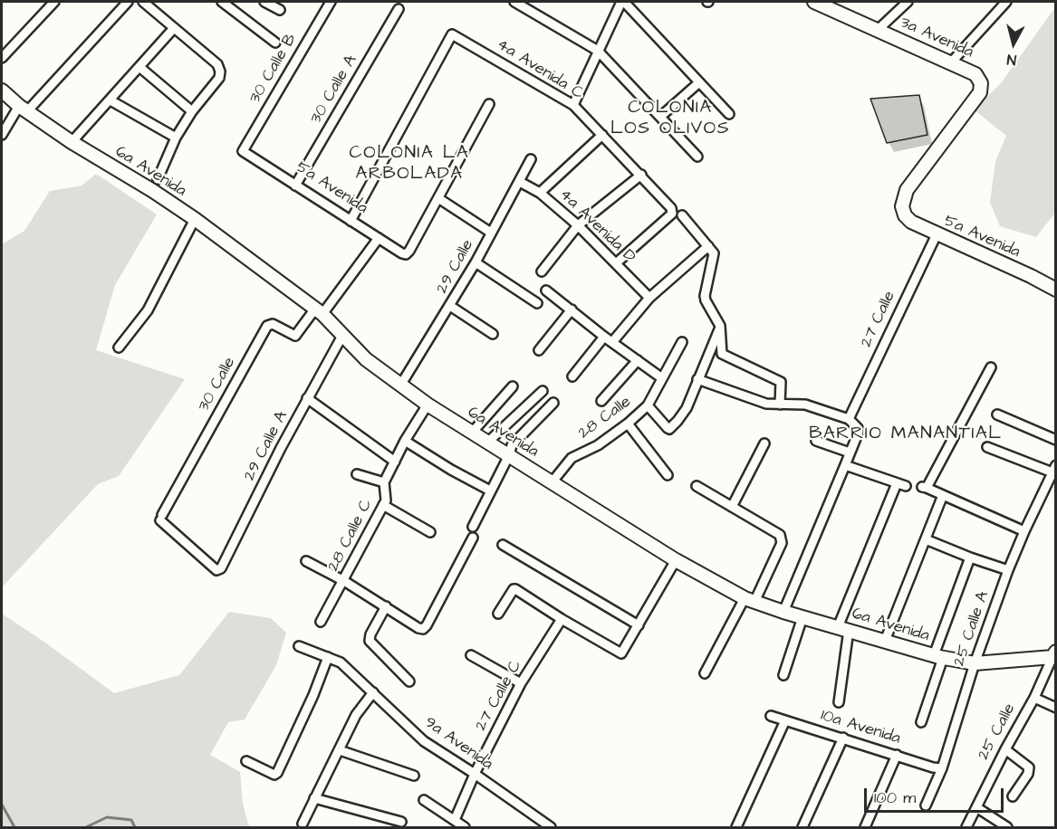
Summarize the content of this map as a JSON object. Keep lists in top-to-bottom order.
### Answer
{
  "streets": {
    "street": [
      "3a Avenida",
      "30 Calle B",
      "4a Avenida C",
      "30 Calle A",
      "6a Avenida",
      "5a Avenida",
      "4a Avenida D",
      "29 Calle",
      "27 Calle",
      "30 Calle",
      "28 Calle",
      "29 Calle A",
      "28 Calle C",
      "25 Calle A",
      "27 Calle C",
      "10a Avenida",
      "25 Calle",
      "9a Avenida"
    ]
  },
  "crossings": [
    ["3a Avenida", "5a Avenida"],
    ["30 Calle B", "5a Avenida"],
    ["4a Avenida C", "5a Avenida"],
    ["4a Avenida C", "4a Avenida D"],
    ["30 Calle A", "5a Avenida"],
    ["6a Avenida", "29 Calle"],
    ["6a Avenida", "30 Calle"],
    ["6a Avenida", "28 Calle"],
    ["6a Avenida", "29 Calle A"],
    ["6a Avenida", "28 Calle C"],
    ["6a Avenida", "25 Calle A"],
    ["6a Avenida", "25 Calle"],
    ["5a Avenida", "27 Calle"],
    ["5a Avenida", "30 Calle"],
    ["4a Avenida D", "29 Calle"],
    ["30 Calle", "29 Calle A"],
    ["25 Calle A", "10a Avenida"],
    ["27 Calle C", "9a Avenida"]
  ],
  "districts": ["COLONIA LOS OLIVOS", "COLONIA LA ARBOLADA", "BARRIO MANANTIAL"],
  "scale_bar": "100 m",
  "north": "bottom"
}
